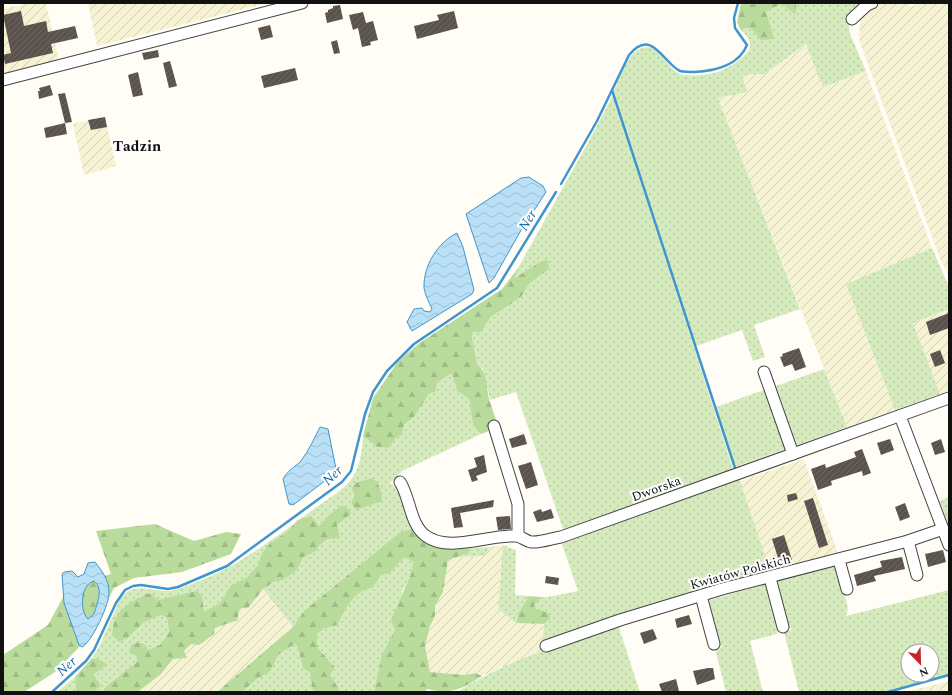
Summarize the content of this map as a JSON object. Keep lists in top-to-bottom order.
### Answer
{
  "streets": {
    "street": ["Dworska", "Kwiatów Polskich"]
  },
  "districts": ["Tadzin"],
  "water": ["Ner"],
  "north": "bottom right"
}
